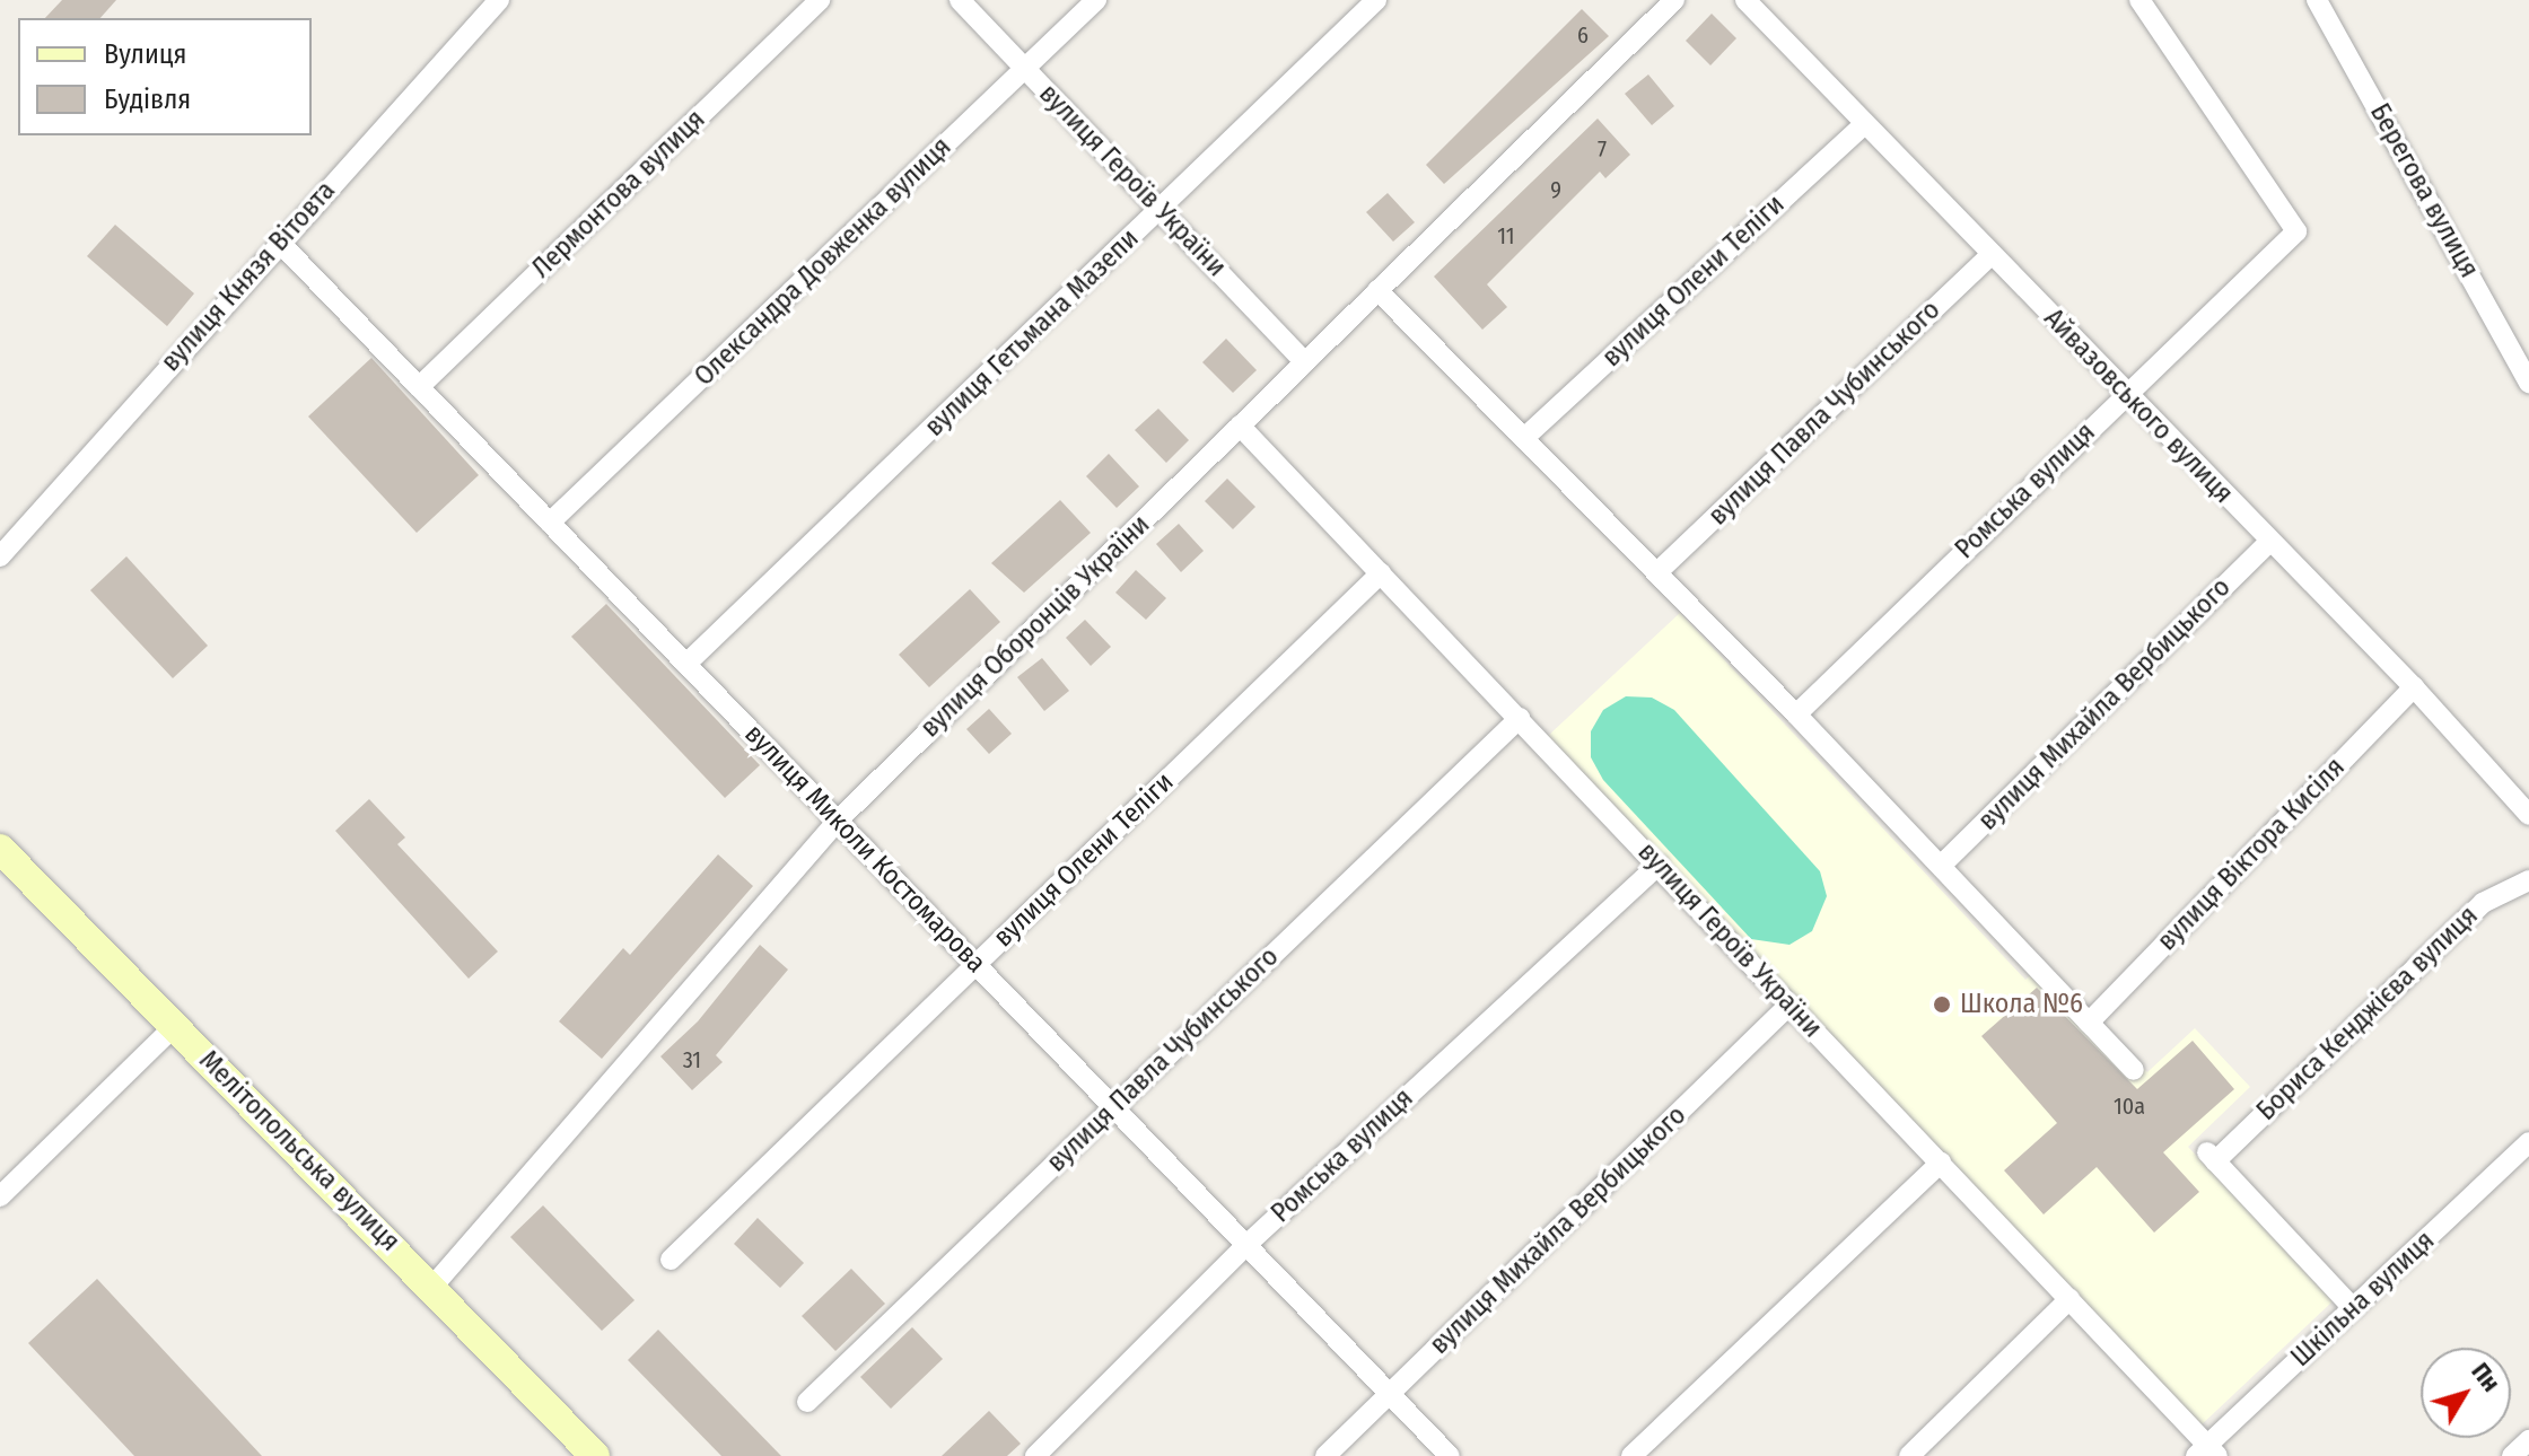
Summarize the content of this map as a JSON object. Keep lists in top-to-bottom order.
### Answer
{
  "streets": {
    "main road": ["Мелітопольська вулиця"],
    "street": [
      "вулиця Героїв України",
      "Берегова вулиця",
      "Лермонтова вулиця",
      "Олександра Довженка вулиця",
      "вулиця Князя Вітовта",
      "вулиця Олени Теліги",
      "вулиця Гетьмана Мазепи",
      "Айвазовського вулиця",
      "вулиця Павла Чубинського",
      "Ромська вулиця",
      "вулиця Оборонців України",
      "вулиця Михайла Вербицького",
      "вулиця Миколи Костомарова",
      "вулиця Віктора Кисіля",
      "Бориса Кенджієва вулиця",
      "Шкільна вулиця"
    ]
  },
  "crossings": [
    ["вулиця Героїв України", "Олександра Довженка вулиця"],
    ["вулиця Героїв України", "вулиця Олени Теліги"],
    ["вулиця Героїв України", "вулиця Гетьмана Мазепи"],
    ["вулиця Героїв України", "вулиця Павла Чубинського"],
    ["вулиця Героїв України", "Ромська вулиця"],
    ["вулиця Героїв України", "вулиця Оборонців України"],
    ["вулиця Героїв України", "вулиця Михайла Вербицького"],
    ["вулиця Героїв України", "Шкільна вулиця"],
    ["Лермонтова вулиця", "вулиця Миколи Костомарова"],
    ["Олександра Довженка вулиця", "вулиця Миколи Костомарова"],
    ["вулиця Князя Вітовта", "вулиця Миколи Костомарова"],
    ["вулиця Олени Теліги", "Айвазовського вулиця"],
    ["вулиця Олени Теліги", "вулиця Миколи Костомарова"],
    ["вулиця Гетьмана Мазепи", "вулиця Миколи Костомарова"],
    ["Айвазовського вулиця", "вулиця Павла Чубинського"],
    ["Айвазовського вулиця", "Ромська вулиця"],
    ["Айвазовського вулиця", "вулиця Михайла Вербицького"],
    ["Айвазовського вулиця", "вулиця Віктора Кисіля"],
    ["вулиця Павла Чубинського", "вулиця Миколи Костомарова"],
    ["Ромська вулиця", "вулиця Миколи Костомарова"],
    ["вулиця Оборонців України", "вулиця Миколи Костомарова"],
    ["вулиця Оборонців України", "Мелітопольська вулиця"],
    ["вулиця Михайла Вербицького", "вулиця Миколи Костомарова"],
    ["Бориса Кенджієва вулиця", "Шкільна вулиця"]
  ],
  "places": ["Школа №6"],
  "house_numbers": [
    "6",
    "7",
    "9",
    "11",
    "31",
    "10а"
  ],
  "legend": ["Вулиця", "Будівля"],
  "north": "top right"
}
